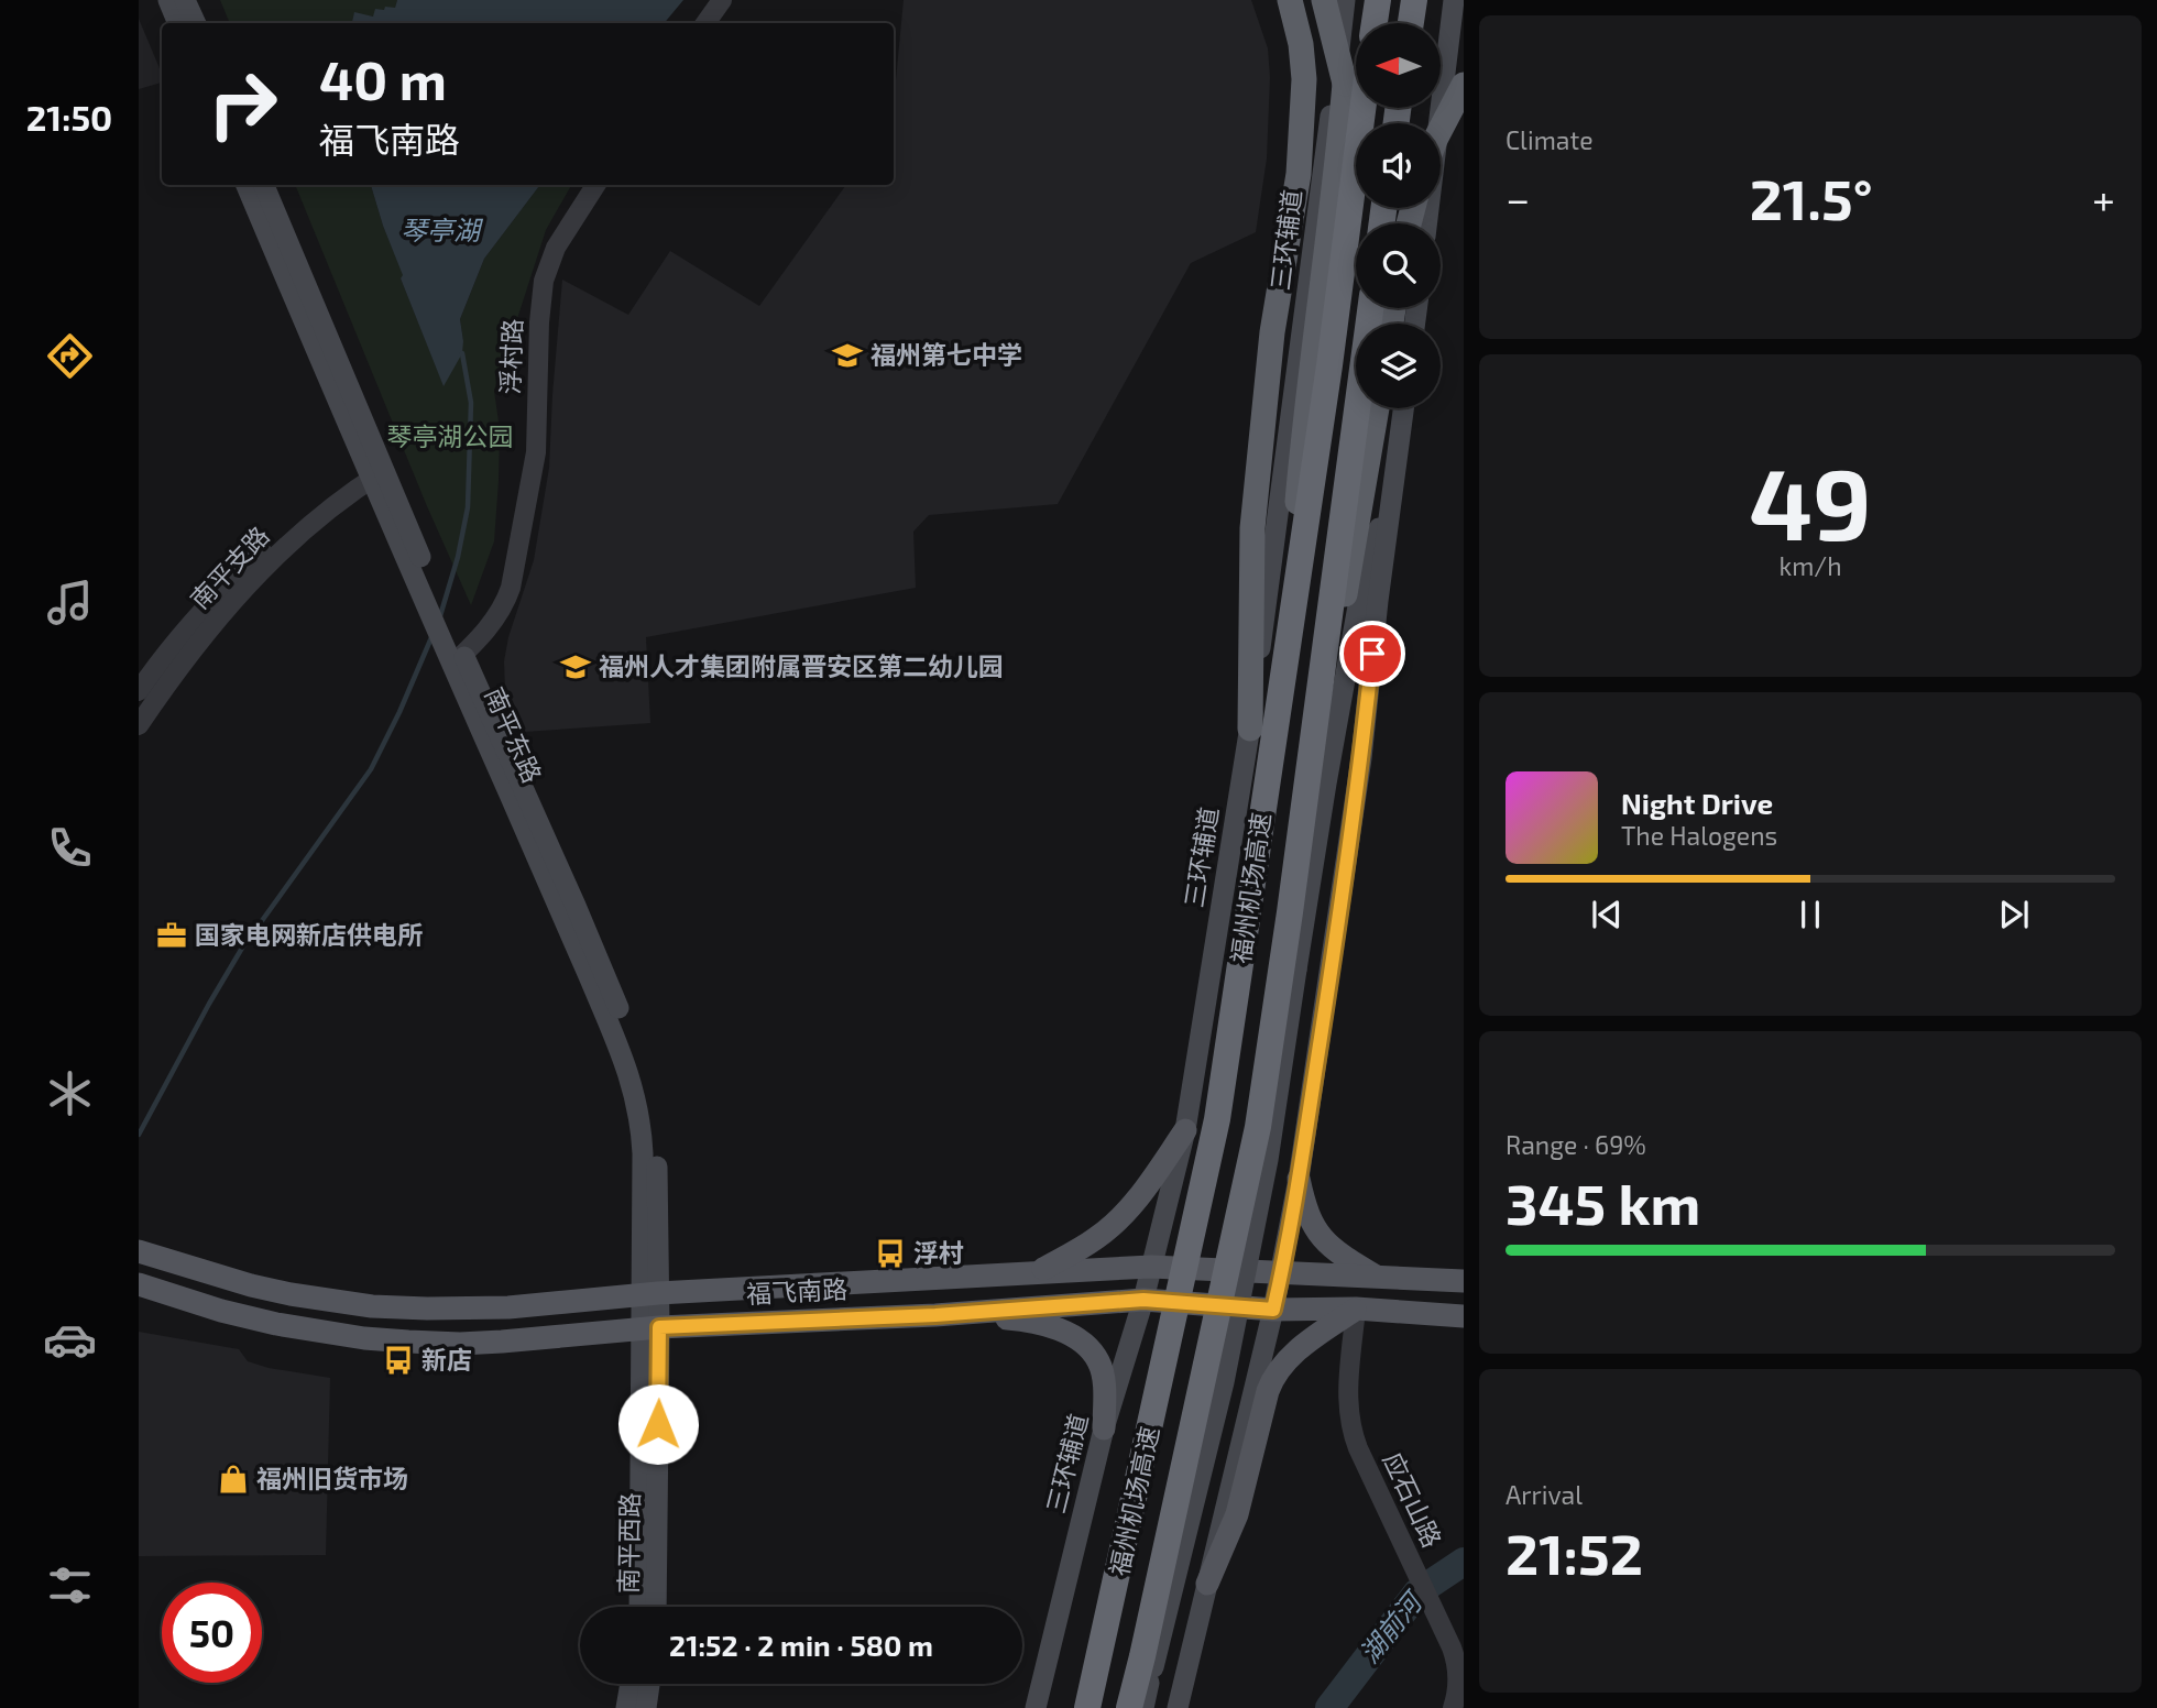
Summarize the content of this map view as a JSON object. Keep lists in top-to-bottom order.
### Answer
{
  "streets": {
    "highway": ["福州机场高速"],
    "main road": [
      "三环辅道",
      "南平东路",
      "福飞南路",
      "南平西路"
    ],
    "street": ["浮村路", "南平支路", "应石山路"]
  },
  "crossings": [
    ["三环辅道", "福飞南路"],
    ["浮村路", "南平东路"],
    ["南平支路", "南平东路"],
    ["南平东路", "福飞南路"],
    ["南平东路", "南平西路"],
    ["福飞南路", "应石山路"],
    ["福飞南路", "南平西路"]
  ],
  "water": ["琴亭湖", "湖前河"],
  "parks": ["琴亭湖公园"],
  "places": {
    "school or university": ["福州第七中学", "福州人才集团附属晋安区第二幼儿园"],
    "office": ["国家电网新店供电所"],
    "bus stop": ["浮村", "新店"],
    "shop": ["福州旧货市场"]
  },
  "north": "left",
  "page": {
    "tabs": "21:50",
    "tile": [
      "Climate",
      ["49", "km/h"],
      ["Range · 69%", "345 km"],
      ["Arrival", "21:52"]
    ],
    "turn": ["40 m", "福飞南路"],
    "heat": ["−", "21.5°", "+"],
    "song": ["Night Drive", "The Halogens"],
    "limit": "50",
    "trip": "21:52 · 2 min · 580 m"
  }
}
